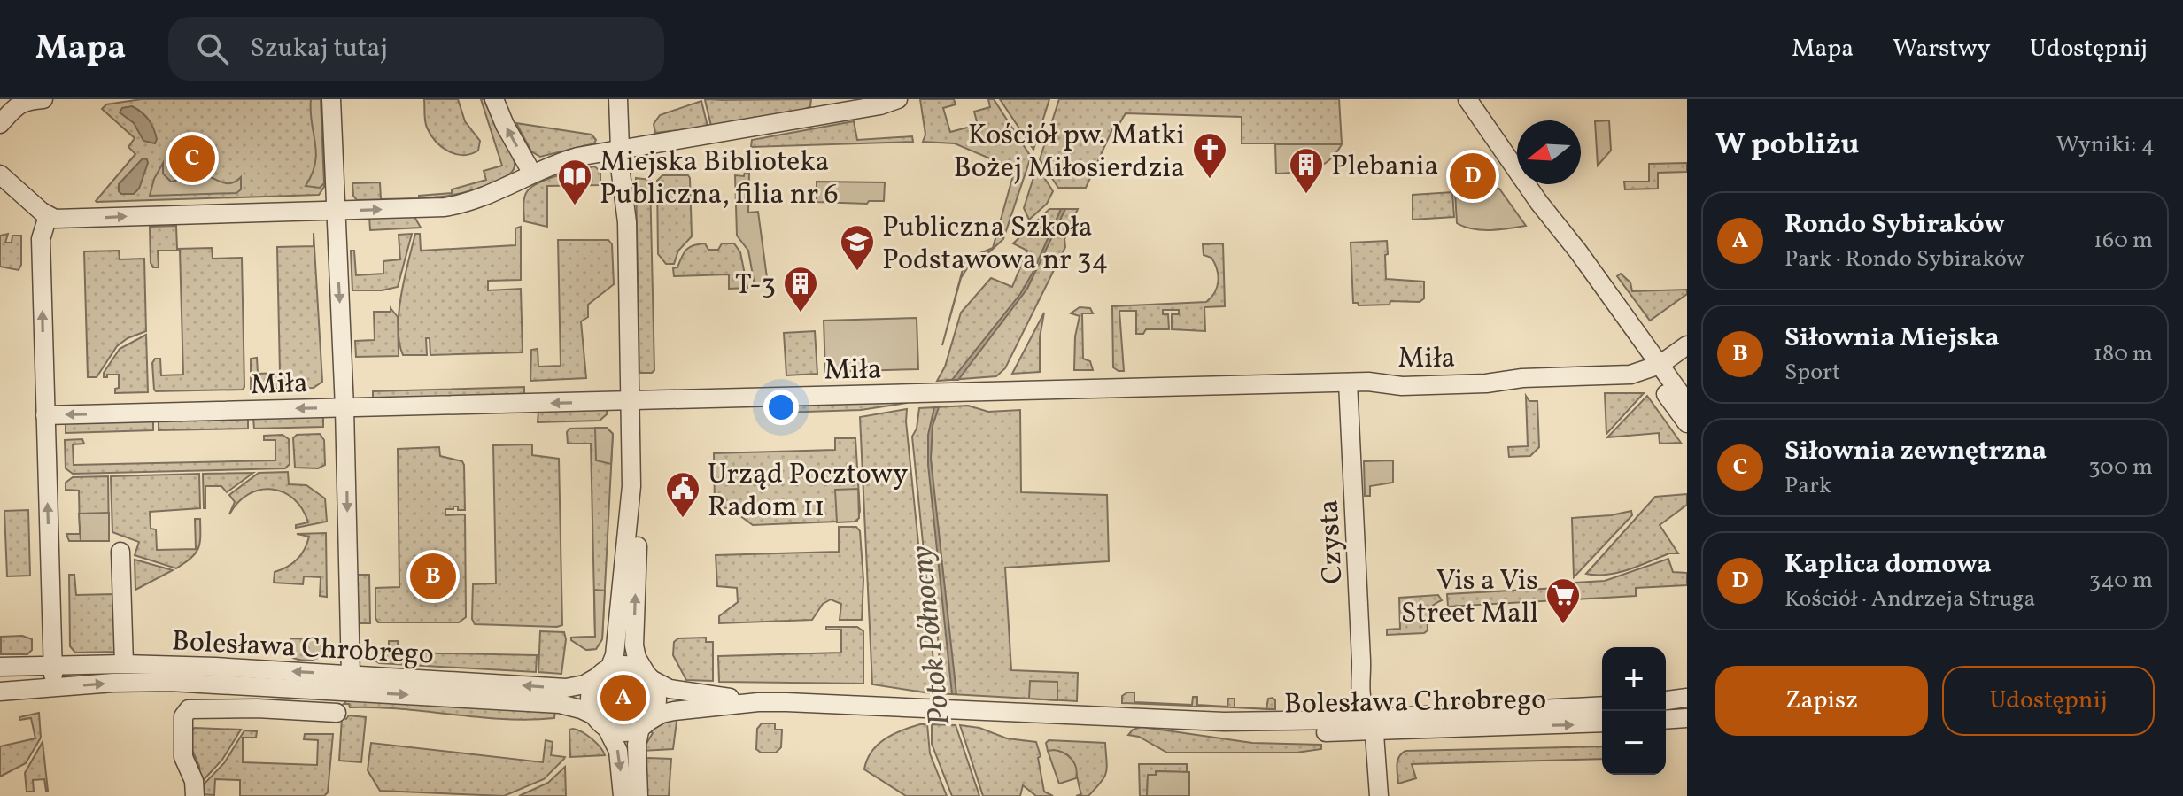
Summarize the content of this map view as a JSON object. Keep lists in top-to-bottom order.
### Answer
{
  "streets": {
    "street": ["Miła", "Czysta", "Bolesława Chrobrego"]
  },
  "crossings": [
    ["Miła", "Czysta"]
  ],
  "one_way": ["Miła"],
  "water": ["Potok Północny"],
  "places": {
    "church": ["Kościół pw. Matki Bożej Miłosierdzia"],
    "building": ["Plebania", "T-3"],
    "library": ["Miejska Biblioteka Publiczna, filia nr 6"],
    "school or university": ["Publiczna Szkoła Podstawowa nr 34"],
    "public building": ["Urząd Pocztowy Radom 11"],
    "supermarket": ["Vis a Vis Street Mall"]
  },
  "north": "left",
  "page": {
    "header": "Mapa",
    "search": "Szukaj tutaj",
    "nav": ["Mapa", "Warstwy", "Udostępnij"],
    "heading": ["W pobliżu", "Wyniki: 4"],
    "pins": [
      "C",
      "D",
      "B",
      "A"
    ],
    "list": [
      {
        "mark": "A",
        "name": "Rondo Sybiraków",
        "note": "Park · Rondo Sybiraków",
        "value": "160 m"
      },
      {
        "mark": "B",
        "name": "Siłownia Miejska",
        "note": "Sport",
        "value": "180 m"
      },
      {
        "mark": "C",
        "name": "Siłownia zewnętrzna",
        "note": "Park",
        "value": "300 m"
      },
      {
        "mark": "D",
        "name": "Kaplica domowa",
        "note": "Kościół · Andrzeja Struga",
        "value": "340 m"
      }
    ],
    "buttons": ["Zapisz", "Udostępnij"],
    "map_buttons": ["+", "−"]
  }
}
